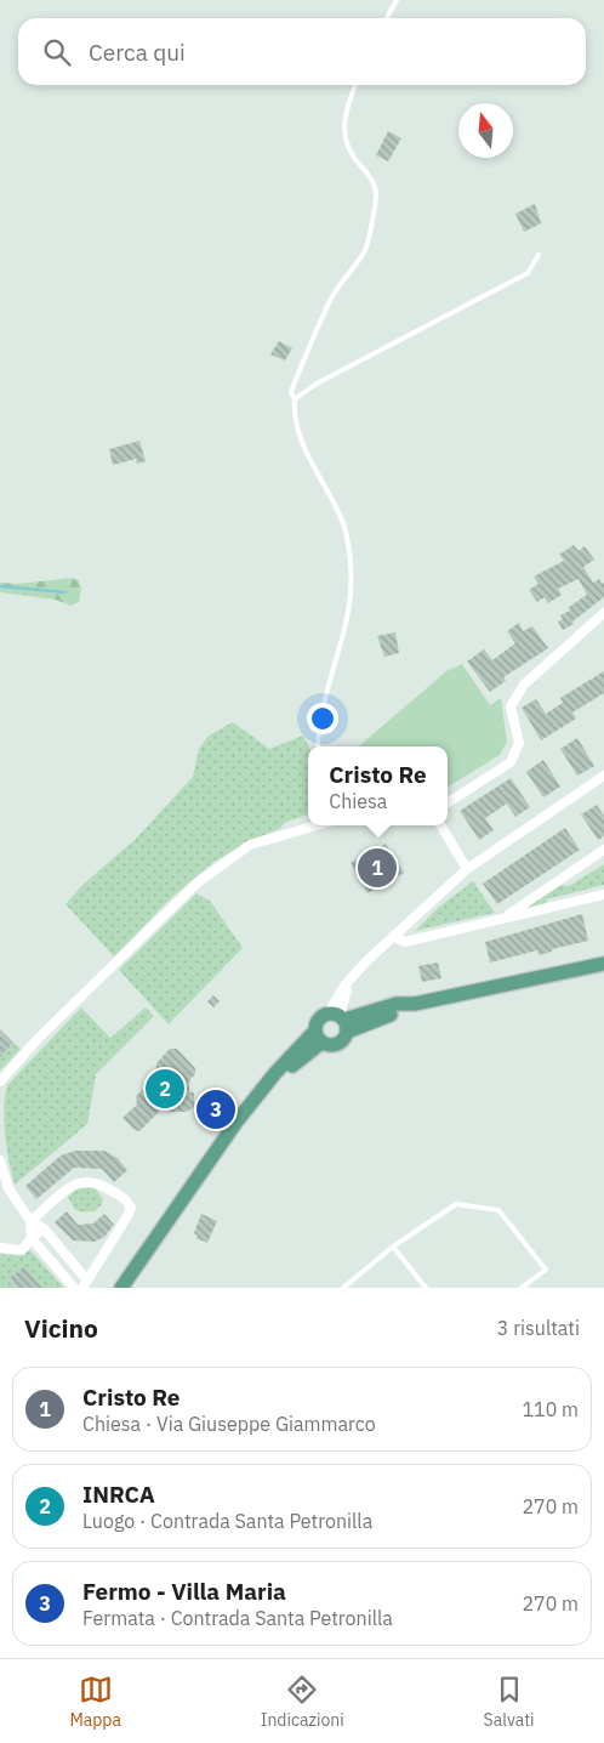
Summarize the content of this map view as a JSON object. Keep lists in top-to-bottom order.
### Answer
{
  "north": "top",
  "page": {
    "search": "Cerca qui",
    "popup": ["Cristo Re", "Chiesa"],
    "pins": ["1", "2", "3"],
    "heading": ["Vicino", "3 risultati"],
    "list": [
      {
        "mark": "1",
        "name": "Cristo Re",
        "note": "Chiesa · Via Giuseppe Giammarco",
        "value": "110 m"
      },
      {
        "mark": "2",
        "name": "INRCA",
        "note": "Luogo · Contrada Santa Petronilla",
        "value": "270 m"
      },
      {
        "mark": "3",
        "name": "Fermo - Villa Maria",
        "note": "Fermata · Contrada Santa Petronilla",
        "value": "270 m"
      }
    ],
    "nav": ["Mappa", "Indicazioni", "Salvati"]
  }
}
